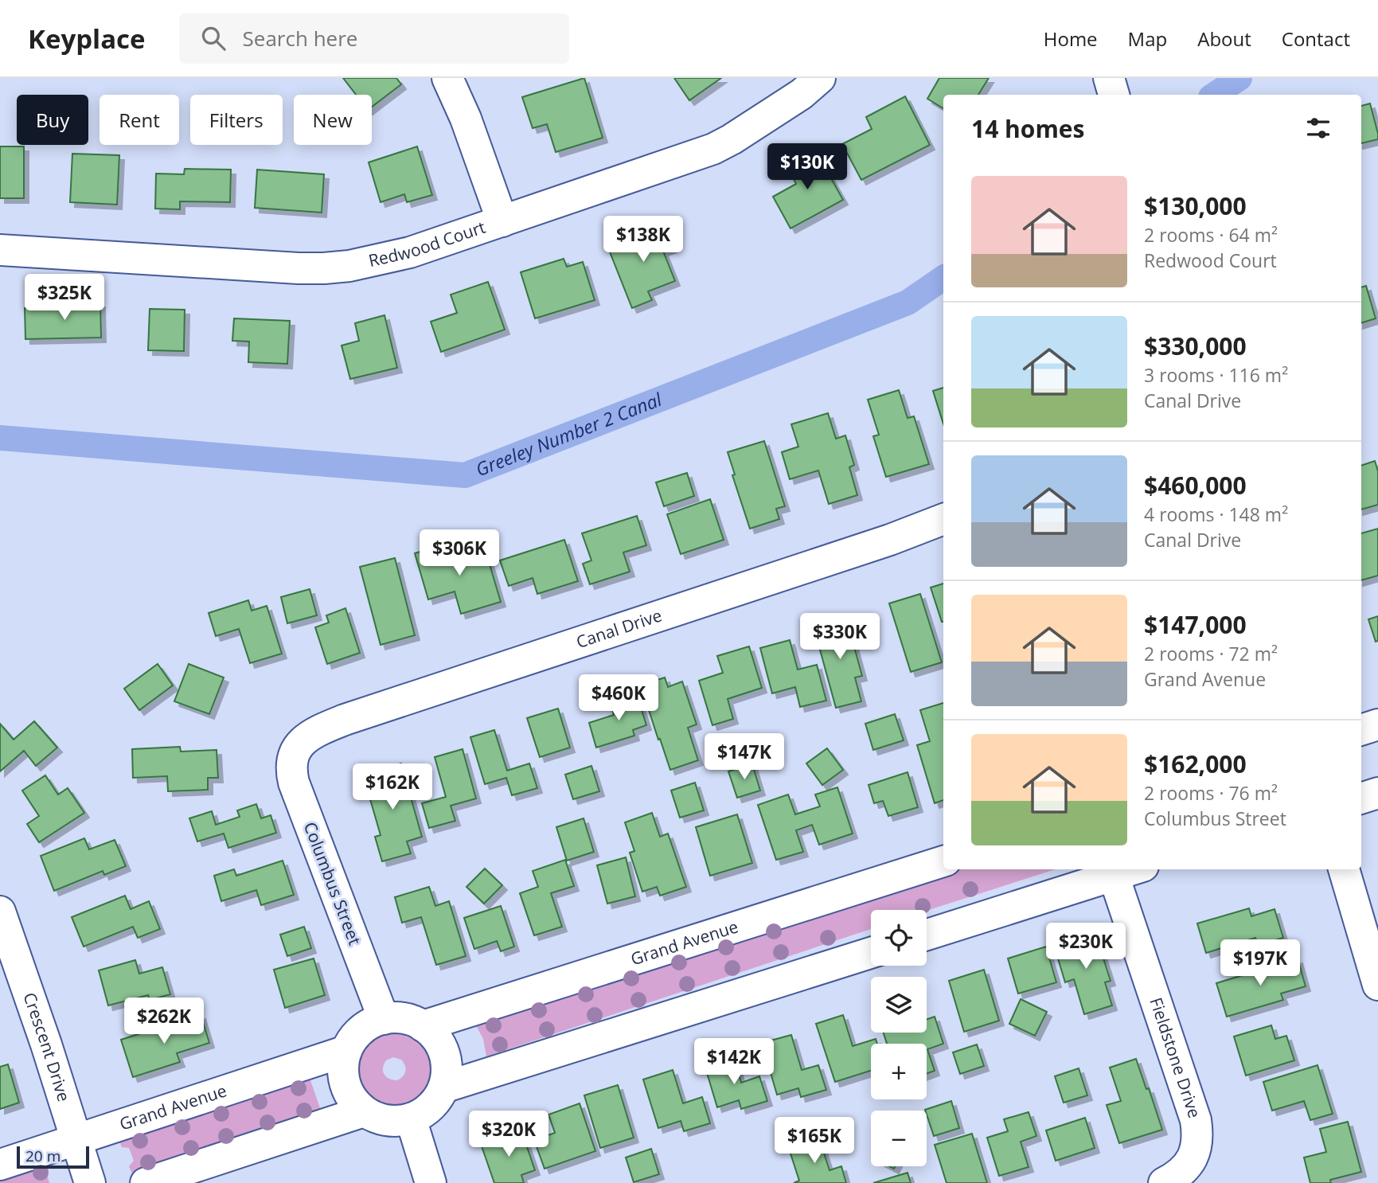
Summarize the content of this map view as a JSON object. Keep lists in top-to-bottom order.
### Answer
{
  "streets": {
    "street": [
      "Redwood Court",
      "Canal Drive",
      "Columbus Street",
      "Grand Avenue",
      "Crescent Drive",
      "Fieldstone Drive"
    ]
  },
  "crossings": [
    ["Canal Drive", "Columbus Street"],
    ["Columbus Street", "Grand Avenue"],
    ["Grand Avenue", "Crescent Drive"]
  ],
  "water": ["Greeley Number 2 Canal"],
  "scale_bar": "20 m",
  "page": {
    "header": "Keyplace",
    "search": "Search here",
    "nav": [
      "Home",
      "Map",
      "About",
      "Contact"
    ],
    "chip": [
      "Buy",
      "Rent",
      "Filters",
      "New"
    ],
    "heading": "14 homes",
    "price": [
      "$130K",
      "$138K",
      "$325K",
      "$306K",
      "$330K",
      "$460K",
      "$147K",
      "$162K",
      "$230K",
      "$197K",
      "$262K",
      "$142K",
      "$320K",
      "$165K"
    ],
    "list": [
      {
        "name": "$130,000",
        "note": "2 rooms · 64 m² · Redwood Court"
      },
      {
        "name": "$330,000",
        "note": "3 rooms · 116 m² · Canal Drive"
      },
      {
        "name": "$460,000",
        "note": "4 rooms · 148 m² · Canal Drive"
      },
      {
        "name": "$147,000",
        "note": "2 rooms · 72 m² · Grand Avenue"
      },
      {
        "name": "$162,000",
        "note": "2 rooms · 76 m² · Columbus Street"
      }
    ],
    "map_buttons": ["+", "−"],
    "scale": "20 m"
  }
}
